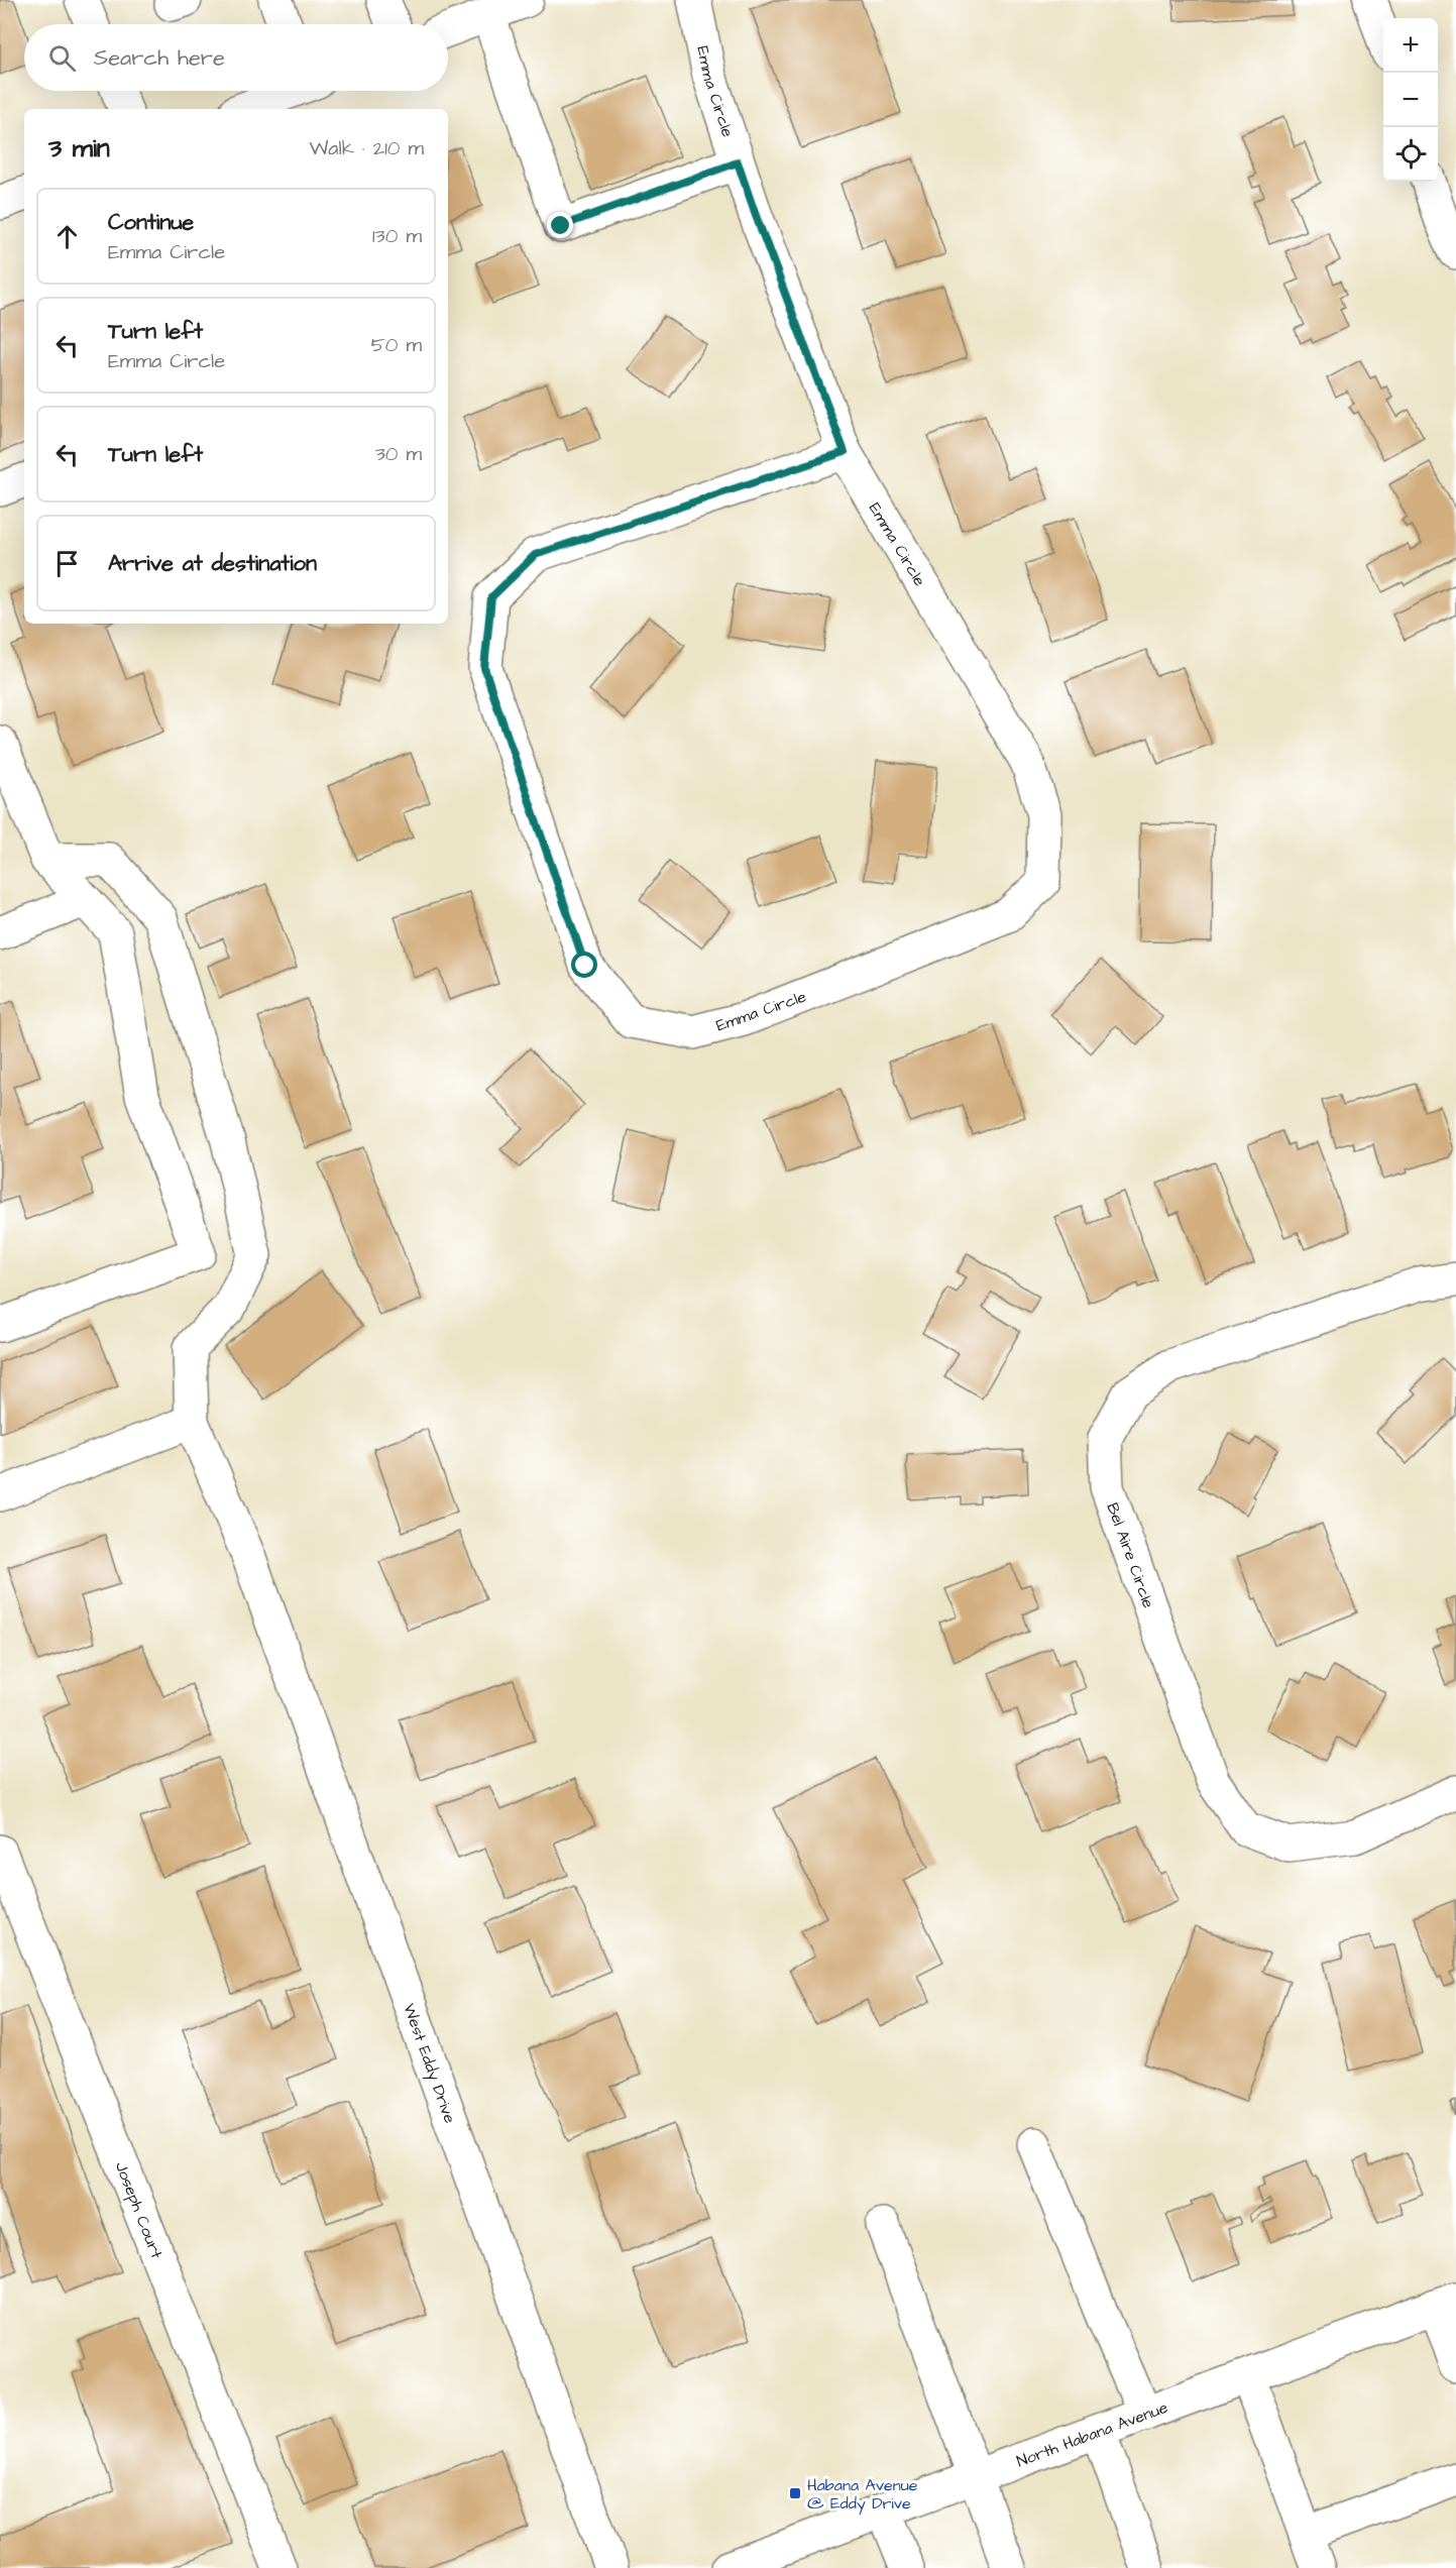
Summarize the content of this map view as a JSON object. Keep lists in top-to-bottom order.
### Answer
{
  "streets": {
    "street": [
      "Emma Circle",
      "Bel Aire Circle",
      "West Eddy Drive",
      "Joseph Court",
      "North Habana Avenue"
    ]
  },
  "places": {
    "transit": ["Habana Avenue @ Eddy Drive"]
  },
  "page": {
    "map_buttons": ["+", "−"],
    "search": "Search here",
    "heading": ["3 min", "Walk · 210 m"],
    "list": [
      ["Continue", "Emma Circle", "130 m"],
      ["Turn left", "Emma Circle", "50 m"],
      ["Turn left", "30 m"],
      "Arrive at destination"
    ]
  }
}
